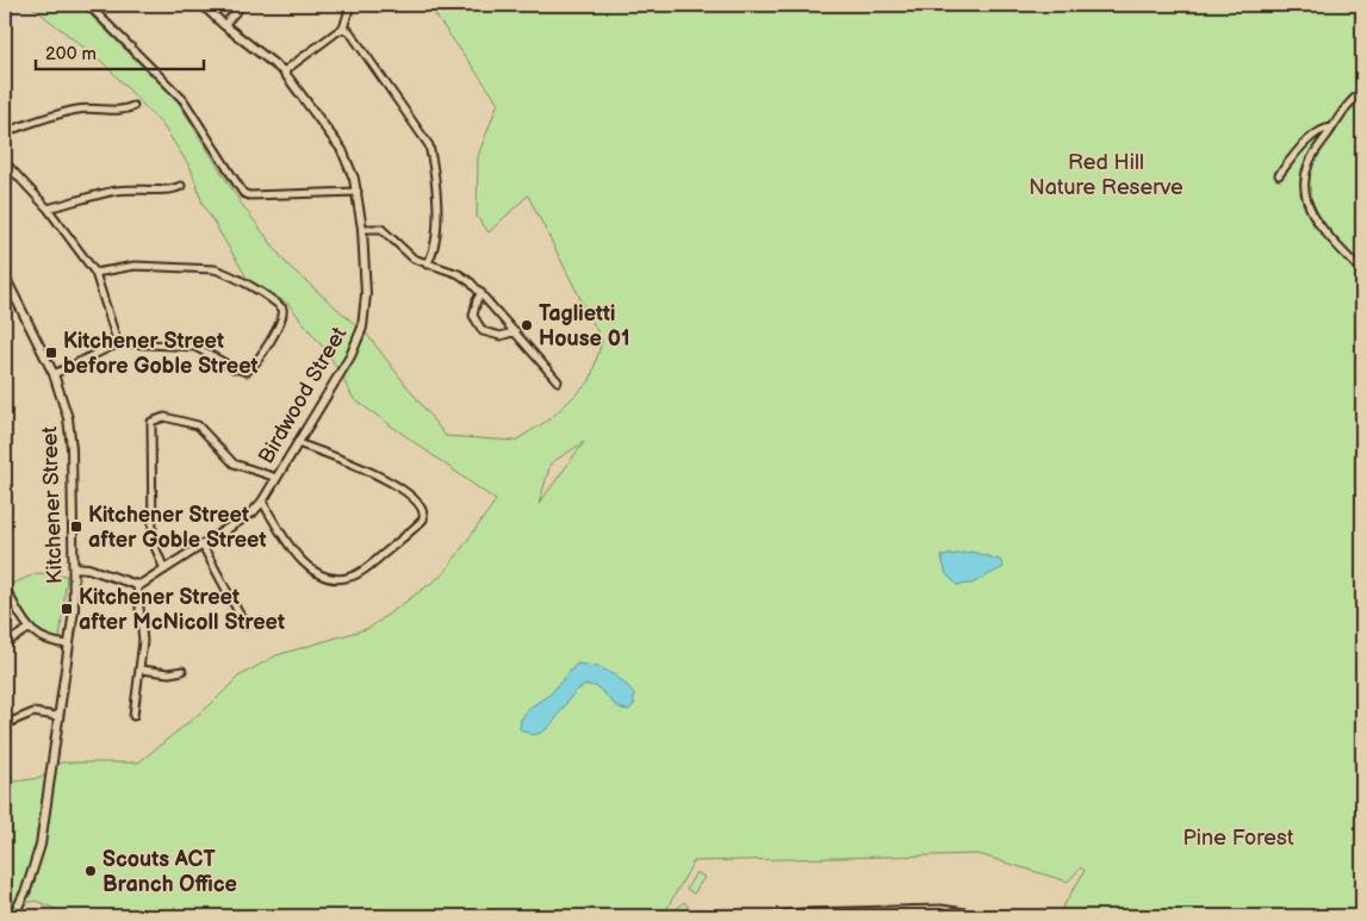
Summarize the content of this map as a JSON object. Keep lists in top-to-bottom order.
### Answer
{
  "streets": {
    "street": ["Birdwood Street", "Kitchener Street"]
  },
  "parks": ["Red Hill Nature Reserve", "Pine Forest"],
  "places": {
    "other": ["Taglietti House 01", "Scouts ACT Branch Office"],
    "transit": ["Kitchener Street before Goble Street", "Kitchener Street after Goble Street", "Kitchener Street after McNicoll Street"]
  },
  "scale_bar": "200 m"
}
